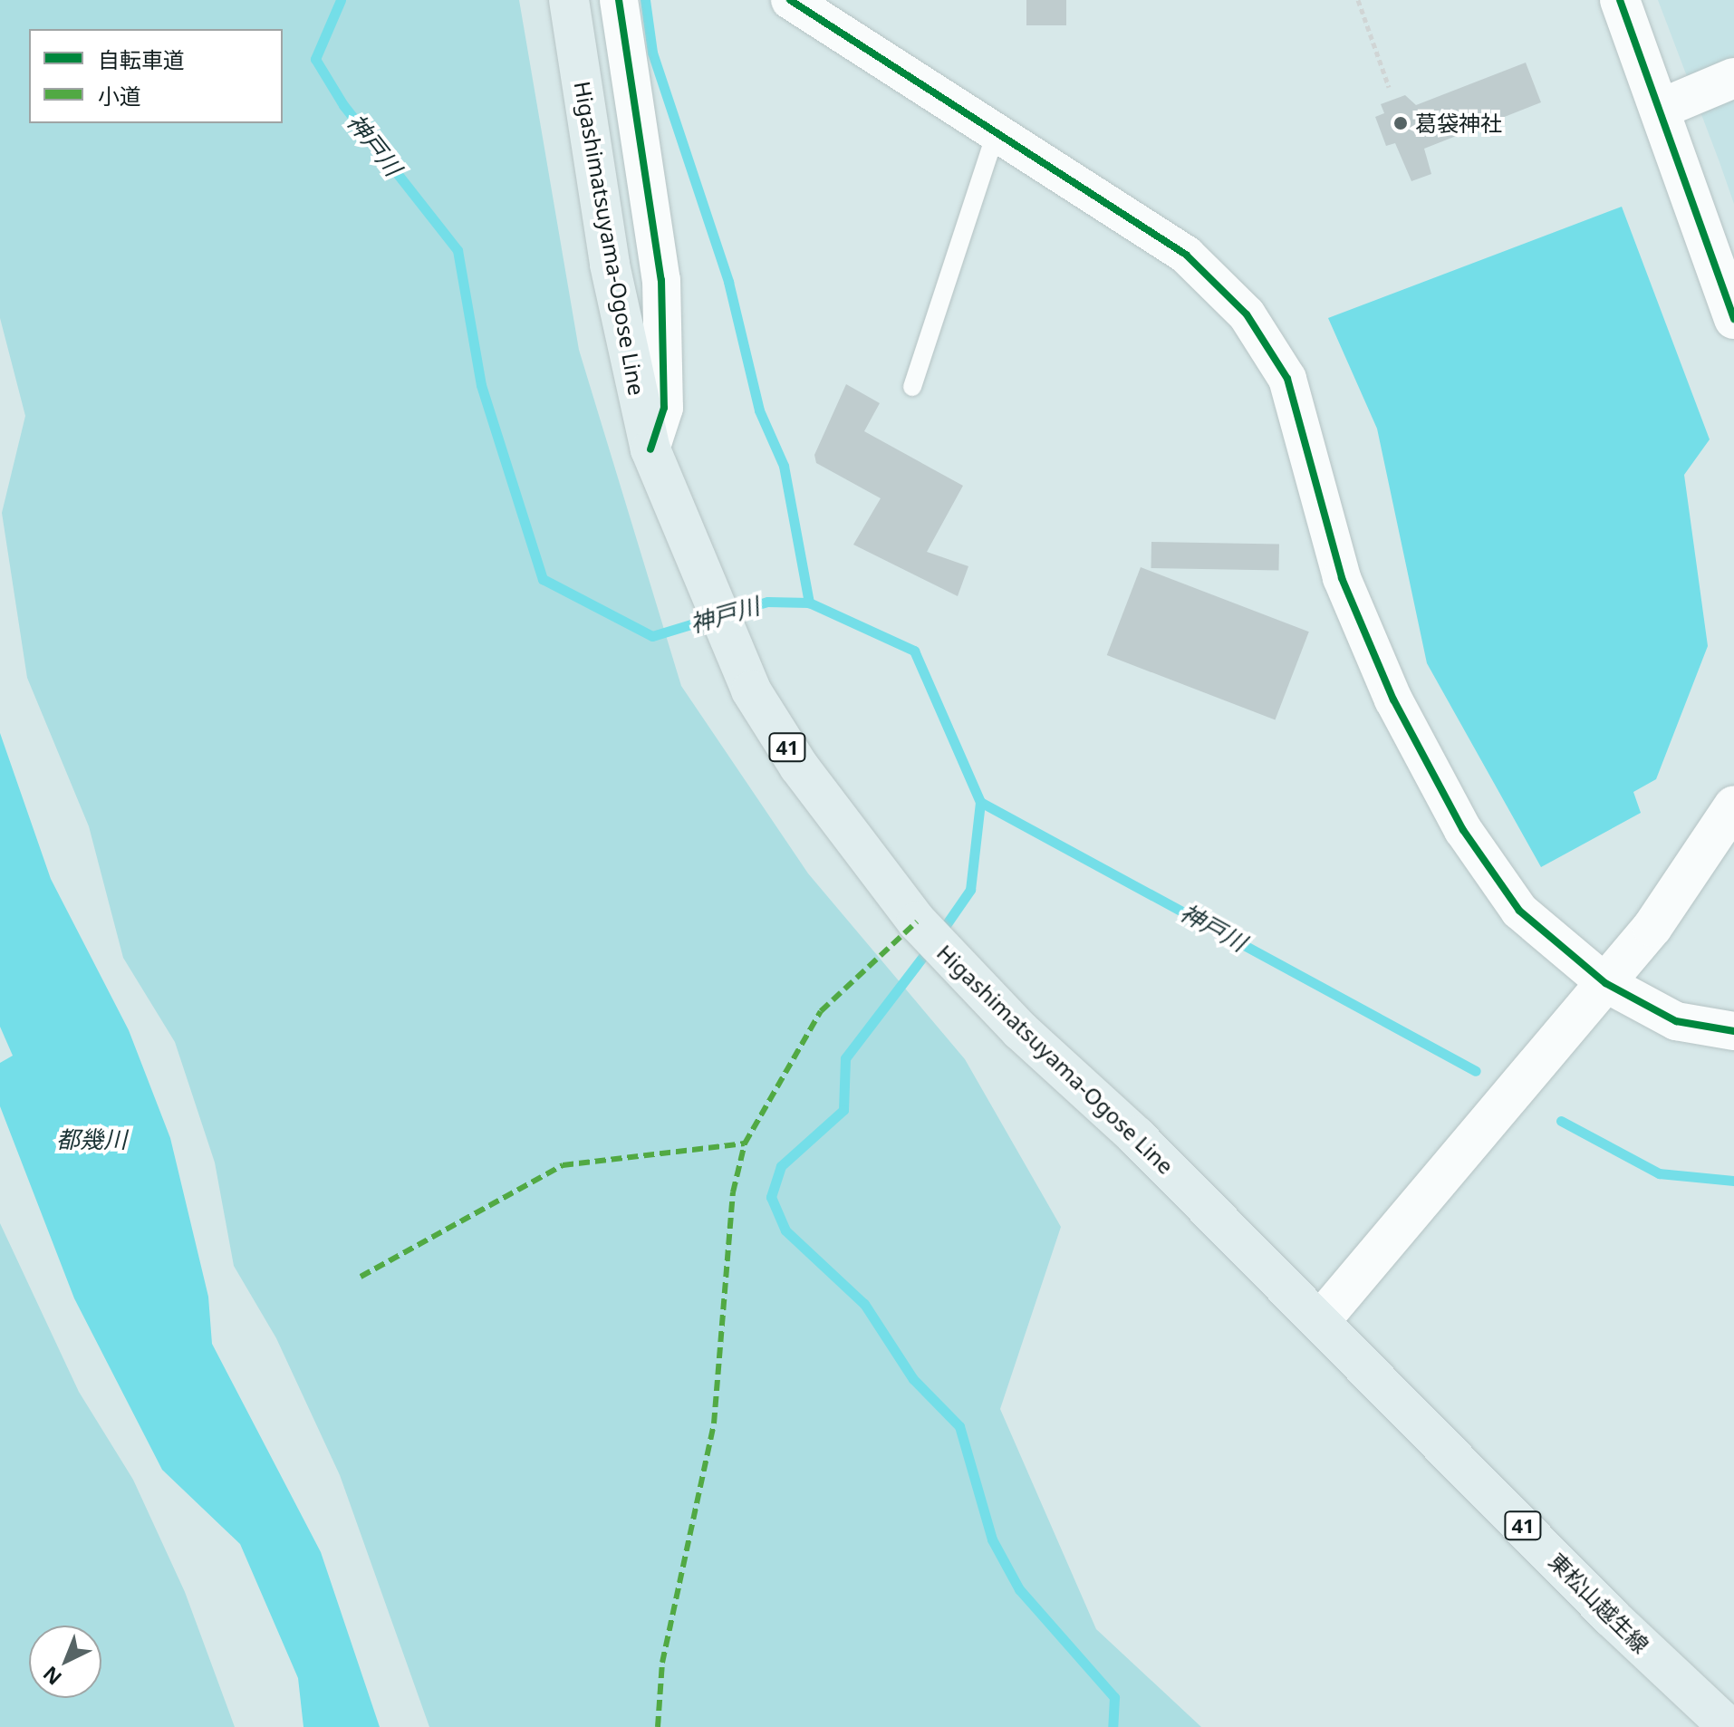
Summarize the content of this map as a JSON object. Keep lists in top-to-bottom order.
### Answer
{
  "streets": {
    "main road": ["Higashimatsuyama-Ogose Line", "41", "東松山越生線"]
  },
  "crossings": [
    ["Higashimatsuyama-Ogose Line", "東松山越生線"]
  ],
  "water": ["神戸川", "都幾川"],
  "places": ["葛袋神社"],
  "legend": ["自転車道", "小道"],
  "north": "bottom left"
}
